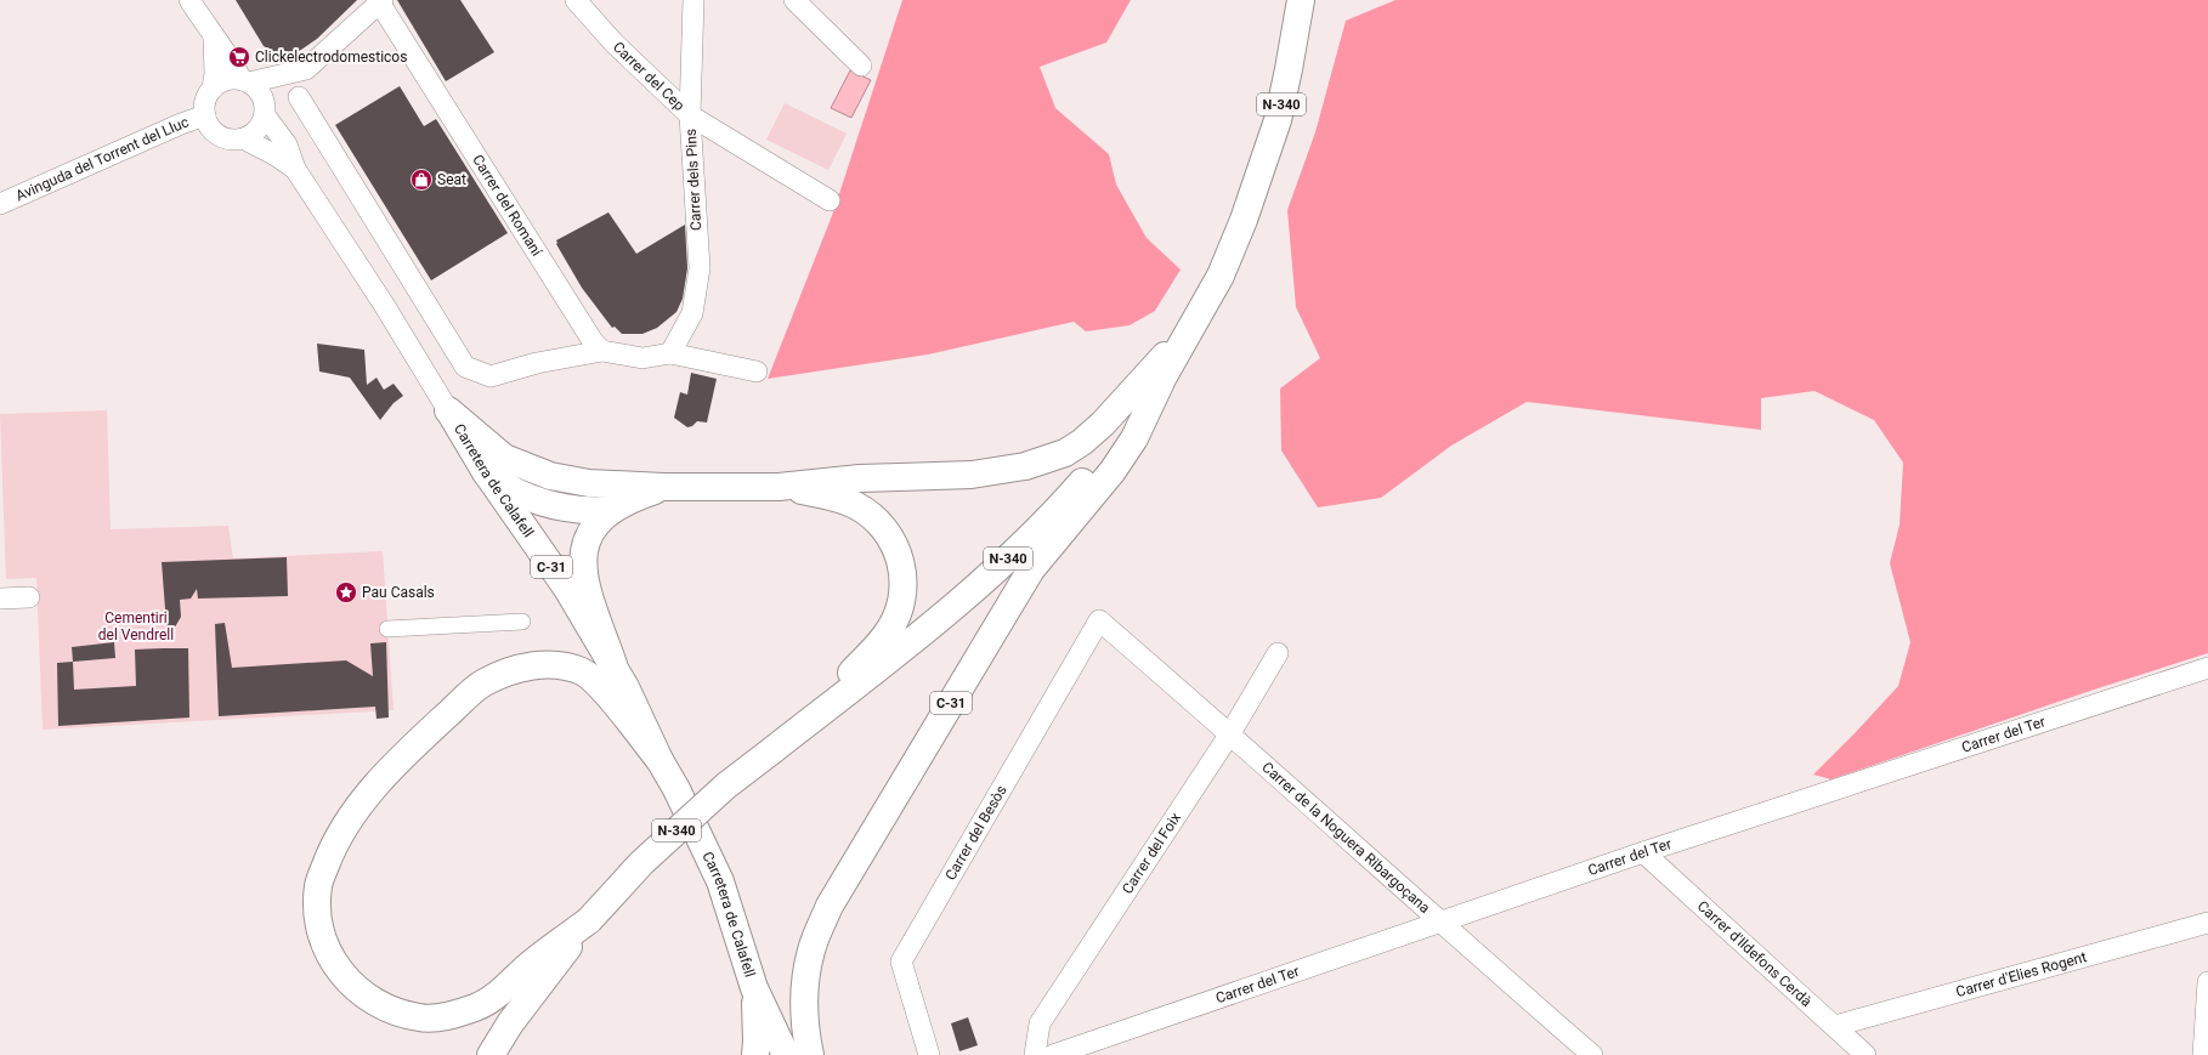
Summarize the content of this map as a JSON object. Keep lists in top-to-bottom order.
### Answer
{
  "streets": {
    "main road": ["N-340", "Carretera de Calafell", "C-31"],
    "street": [
      "Carrer del Cep",
      "Avinguda del Torrent del Lluc",
      "Carrer dels Pins",
      "Carrer del Romaní",
      "Carrer del Ter",
      "Carrer del Besòs",
      "Carrer de la Noguera Ribargoçana",
      "Carrer del Foix",
      "Carrer d'Ildefons Cerdà",
      "Carrer d'Elies Rogent"
    ]
  },
  "crossings": [
    ["Carrer del Cep", "Carrer dels Pins"],
    ["N-340", "C-31"],
    ["Avinguda del Torrent del Lluc", "Carretera de Calafell"],
    ["Carrer del Ter", "Carrer de la Noguera Ribargoçana"],
    ["Carrer del Ter", "Carrer d'Ildefons Cerdà"],
    ["Carrer del Besòs", "Carrer de la Noguera Ribargoçana"],
    ["Carrer de la Noguera Ribargoçana", "Carrer del Foix"],
    ["Carrer d'Ildefons Cerdà", "Carrer d'Elies Rogent"]
  ],
  "parks": ["Cementiri del Vendrell"],
  "places": {
    "supermarket": ["Clickelectrodomesticos"],
    "shop": ["Seat"],
    "place": ["Pau Casals"]
  }
}
